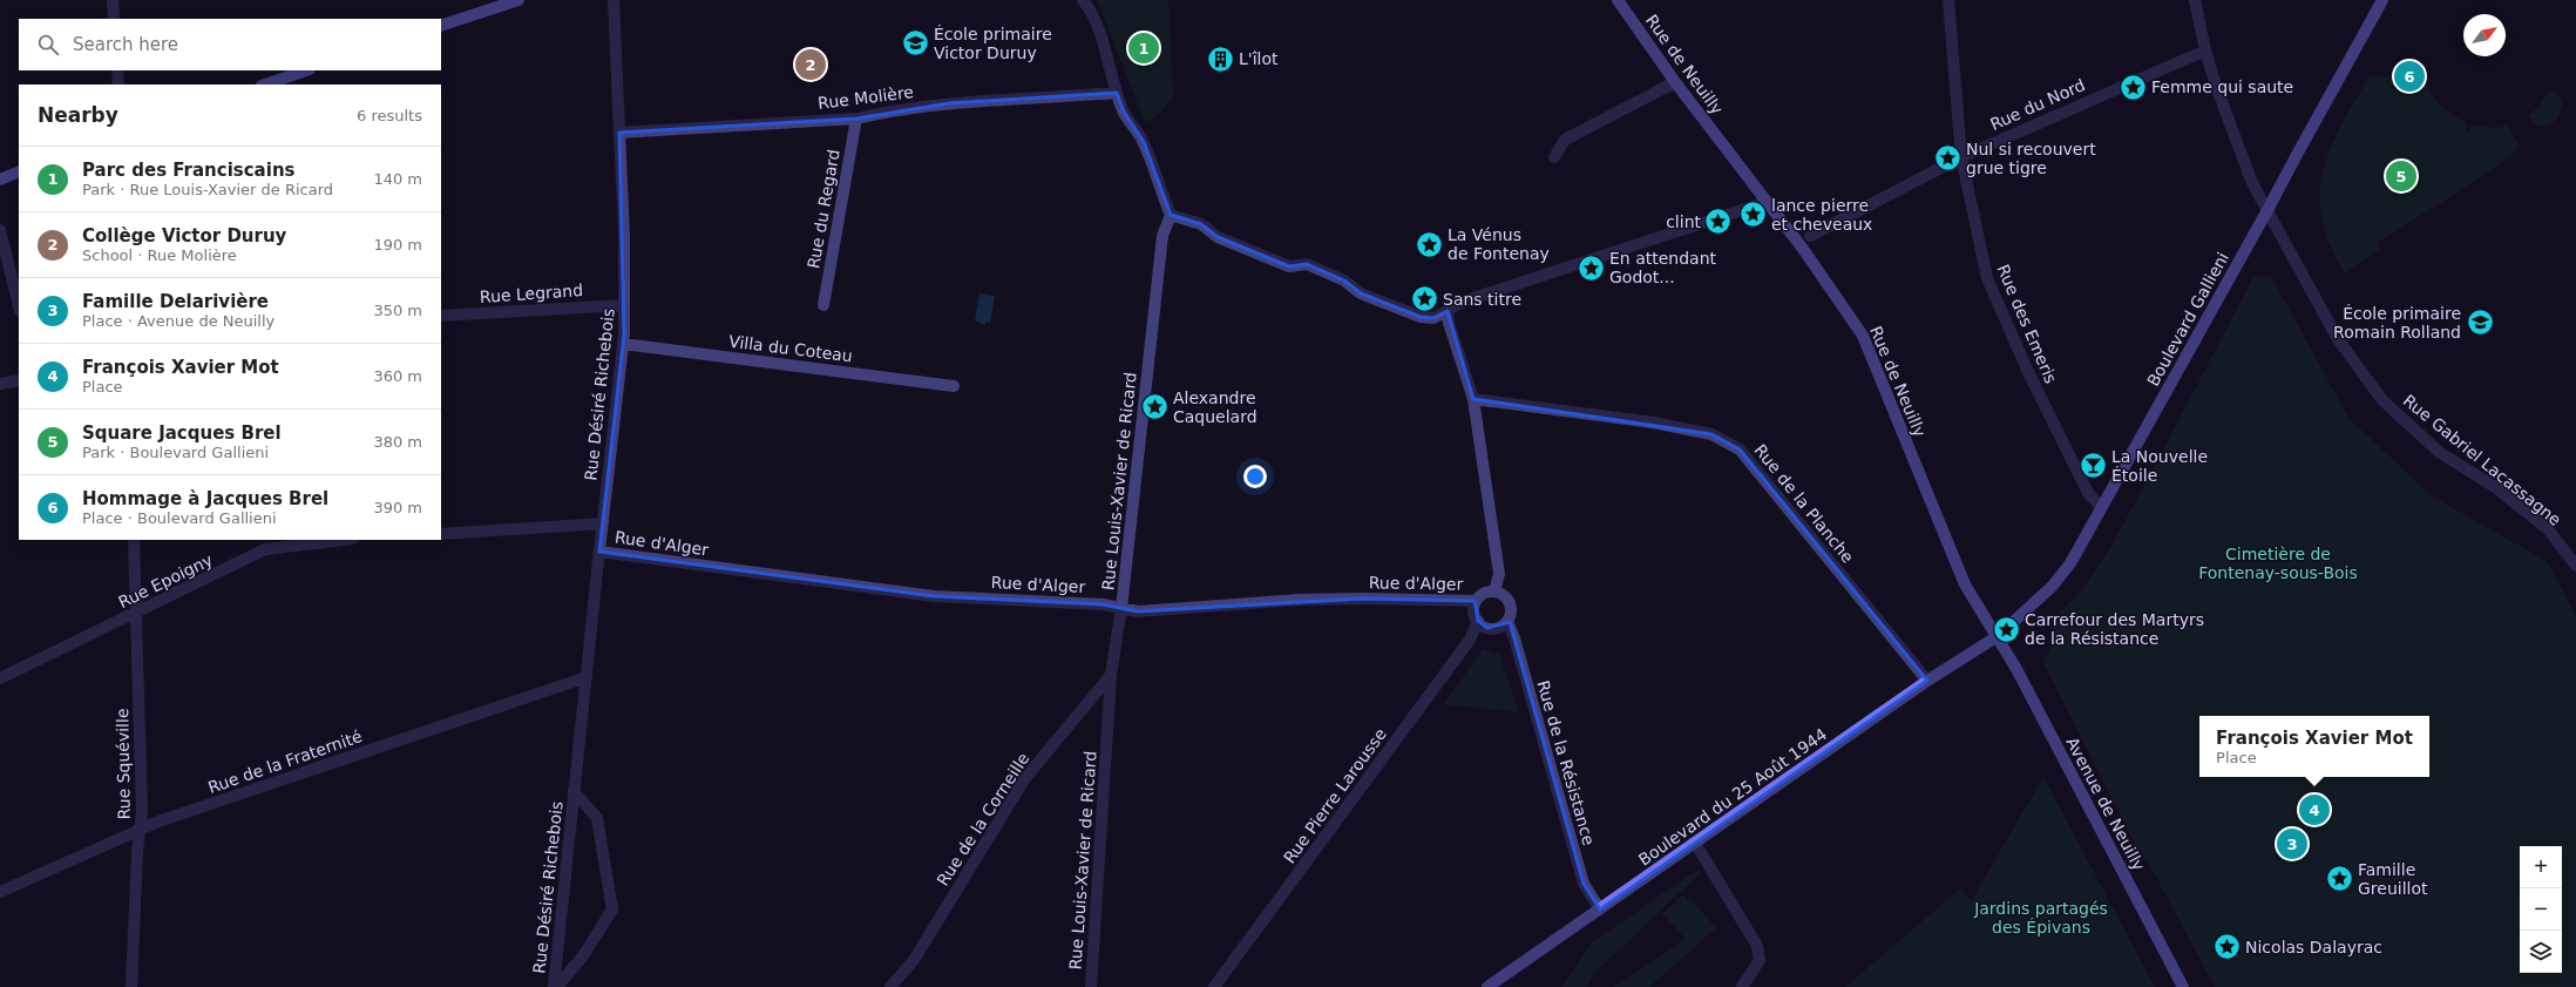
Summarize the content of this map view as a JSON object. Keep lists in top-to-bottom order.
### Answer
{
  "streets": {
    "street": [
      "Rue de Neuilly",
      "Rue Molière",
      "Rue du Nord",
      "Rue du Regard",
      "Rue Legrand",
      "Boulevard Gallieni",
      "Rue des Emeris",
      "Villa du Coteau",
      "Rue Désiré Richebois",
      "Rue Gabriel Lacassagne",
      "Rue Louis-Xavier de Ricard",
      "Rue de la Planche",
      "Rue d'Alger",
      "Rue Epoigny",
      "Rue de la Fraternité",
      "Rue de la Résistance",
      "Rue Squéville",
      "Rue Pierre Larousse",
      "Boulevard du 25 Août 1944",
      "Avenue de Neuilly",
      "Rue de la Corneille"
    ]
  },
  "crossings": [
    ["Rue de Neuilly", "Boulevard Gallieni"],
    ["Rue de Neuilly", "Boulevard du 25 Août 1944"],
    ["Rue de Neuilly", "Avenue de Neuilly"],
    ["Rue Molière", "Rue du Regard"],
    ["Rue Molière", "Rue Désiré Richebois"],
    ["Rue du Nord", "Rue des Emeris"],
    ["Rue du Nord", "Rue Gabriel Lacassagne"],
    ["Rue Legrand", "Rue Désiré Richebois"],
    ["Boulevard Gallieni", "Rue des Emeris"],
    ["Boulevard Gallieni", "Rue Gabriel Lacassagne"],
    ["Boulevard Gallieni", "Boulevard du 25 Août 1944"],
    ["Boulevard Gallieni", "Avenue de Neuilly"],
    ["Villa du Coteau", "Rue Désiré Richebois"],
    ["Rue Désiré Richebois", "Rue d'Alger"],
    ["Rue Désiré Richebois", "Rue de la Fraternité"],
    ["Rue Louis-Xavier de Ricard", "Rue d'Alger"],
    ["Rue Louis-Xavier de Ricard", "Rue de la Corneille"],
    ["Rue de la Planche", "Boulevard du 25 Août 1944"],
    ["Rue d'Alger", "Rue de la Résistance"],
    ["Rue d'Alger", "Rue Pierre Larousse"],
    ["Rue Epoigny", "Rue Squéville"],
    ["Rue de la Fraternité", "Rue Squéville"],
    ["Rue de la Résistance", "Rue Pierre Larousse"],
    ["Rue de la Résistance", "Boulevard du 25 Août 1944"],
    ["Boulevard du 25 Août 1944", "Avenue de Neuilly"]
  ],
  "parks": ["Cimetière de Fontenay-sous-Bois", "Jardins partagés des Épivans"],
  "places": {
    "school or university": ["École primaire Victor Duruy", "École primaire Romain Rolland"],
    "building": ["L'îlot"],
    "place": [
      "Femme qui saute",
      "Nul si recouvert grue tigre",
      "lance pierre et cheveaux",
      "clint",
      "La Vénus de Fontenay",
      "En attendant Godot...",
      "Sans titre",
      "Alexandre Caquelard",
      "Carrefour des Martyrs de la Résistance",
      "Famille Greuillot",
      "Nicolas Dalayrac"
    ],
    "bar": ["La Nouvelle Étoile"]
  },
  "north": "top right",
  "page": {
    "search": "Search here",
    "pins": [
      "1",
      "2",
      "6",
      "5",
      "4",
      "3"
    ],
    "heading": ["Nearby", "6 results"],
    "list": [
      {
        "mark": "1",
        "name": "Parc des Franciscains",
        "note": "Park · Rue Louis-Xavier de Ricard",
        "value": "140 m"
      },
      {
        "mark": "2",
        "name": "Collège Victor Duruy",
        "note": "School · Rue Molière",
        "value": "190 m"
      },
      {
        "mark": "3",
        "name": "Famille Delarivière",
        "note": "Place · Avenue de Neuilly",
        "value": "350 m"
      },
      {
        "mark": "4",
        "name": "François Xavier Mot",
        "note": "Place",
        "value": "360 m"
      },
      {
        "mark": "5",
        "name": "Square Jacques Brel",
        "note": "Park · Boulevard Gallieni",
        "value": "380 m"
      },
      {
        "mark": "6",
        "name": "Hommage à Jacques Brel",
        "note": "Place · Boulevard Gallieni",
        "value": "390 m"
      }
    ],
    "popup": ["François Xavier Mot", "Place"],
    "map_buttons": ["+", "−"]
  }
}
